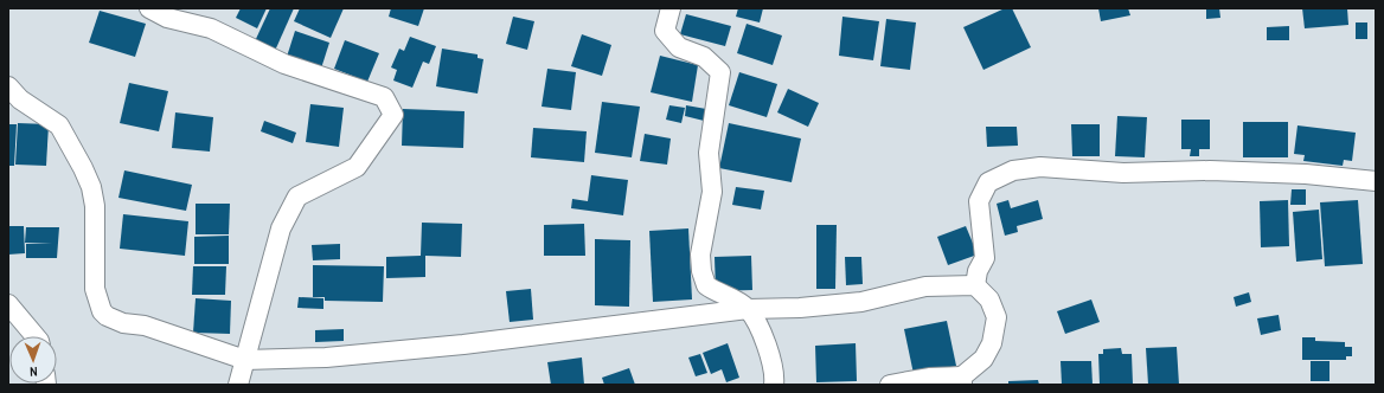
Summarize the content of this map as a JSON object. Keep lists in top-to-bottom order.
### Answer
{
  "north": "bottom"
}
